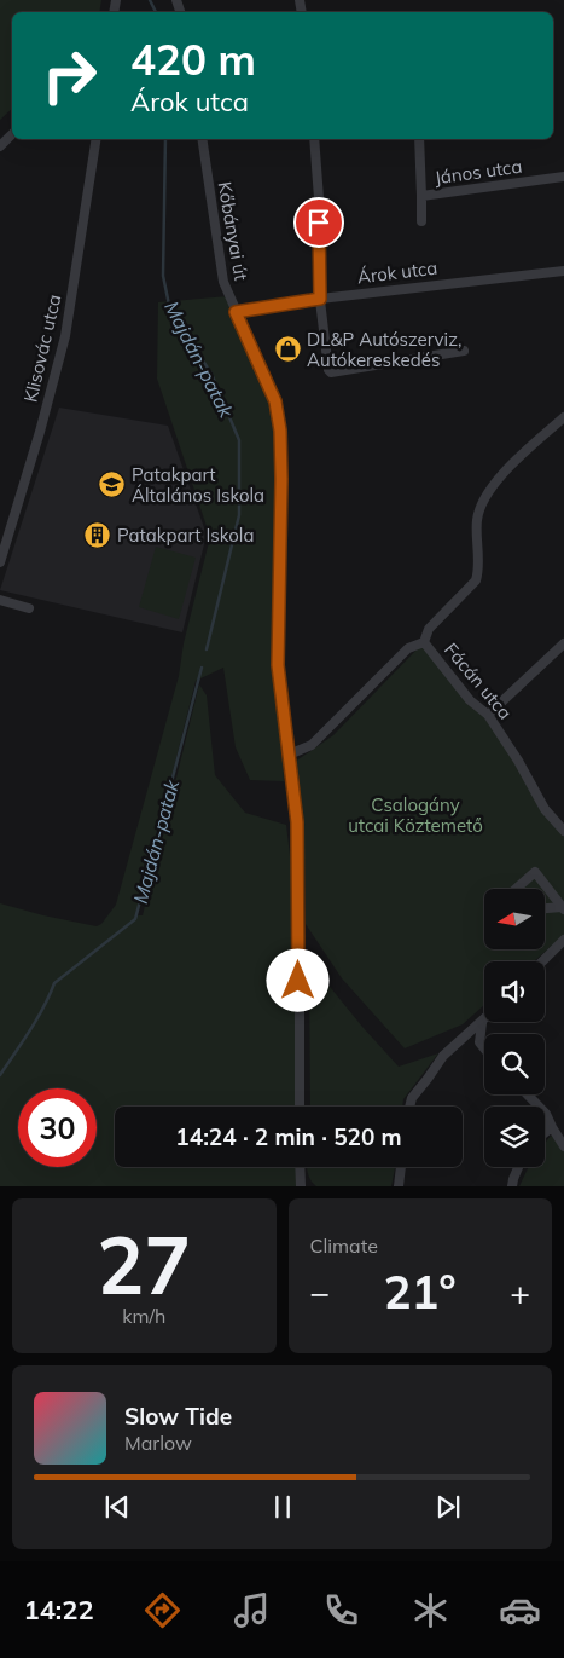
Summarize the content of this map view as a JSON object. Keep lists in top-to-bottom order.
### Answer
{
  "streets": {
    "street": [
      "János utca",
      "Kőbányai út",
      "Árok utca",
      "Klisovác utca",
      "Fácán utca"
    ]
  },
  "crossings": [
    ["Kőbányai út", "Árok utca"],
    ["Kőbányai út", "Fácán utca"]
  ],
  "water": ["Majdán-patak"],
  "parks": ["Csalogány utcai Köztemető"],
  "places": {
    "shop": ["DL&P Autószerviz, Autókereskedés"],
    "school or university": ["Patakpart Általános Iskola"],
    "building": ["Patakpart Iskola"]
  },
  "north": "left",
  "page": {
    "turn": ["420 m", "Árok utca"],
    "limit": "30",
    "trip": "14:24 · 2 min · 520 m",
    "tile": [
      ["27", "km/h"],
      "Climate"
    ],
    "heat": ["−", "21°", "+"],
    "song": ["Slow Tide", "Marlow"],
    "tabs": "14:22"
  }
}
